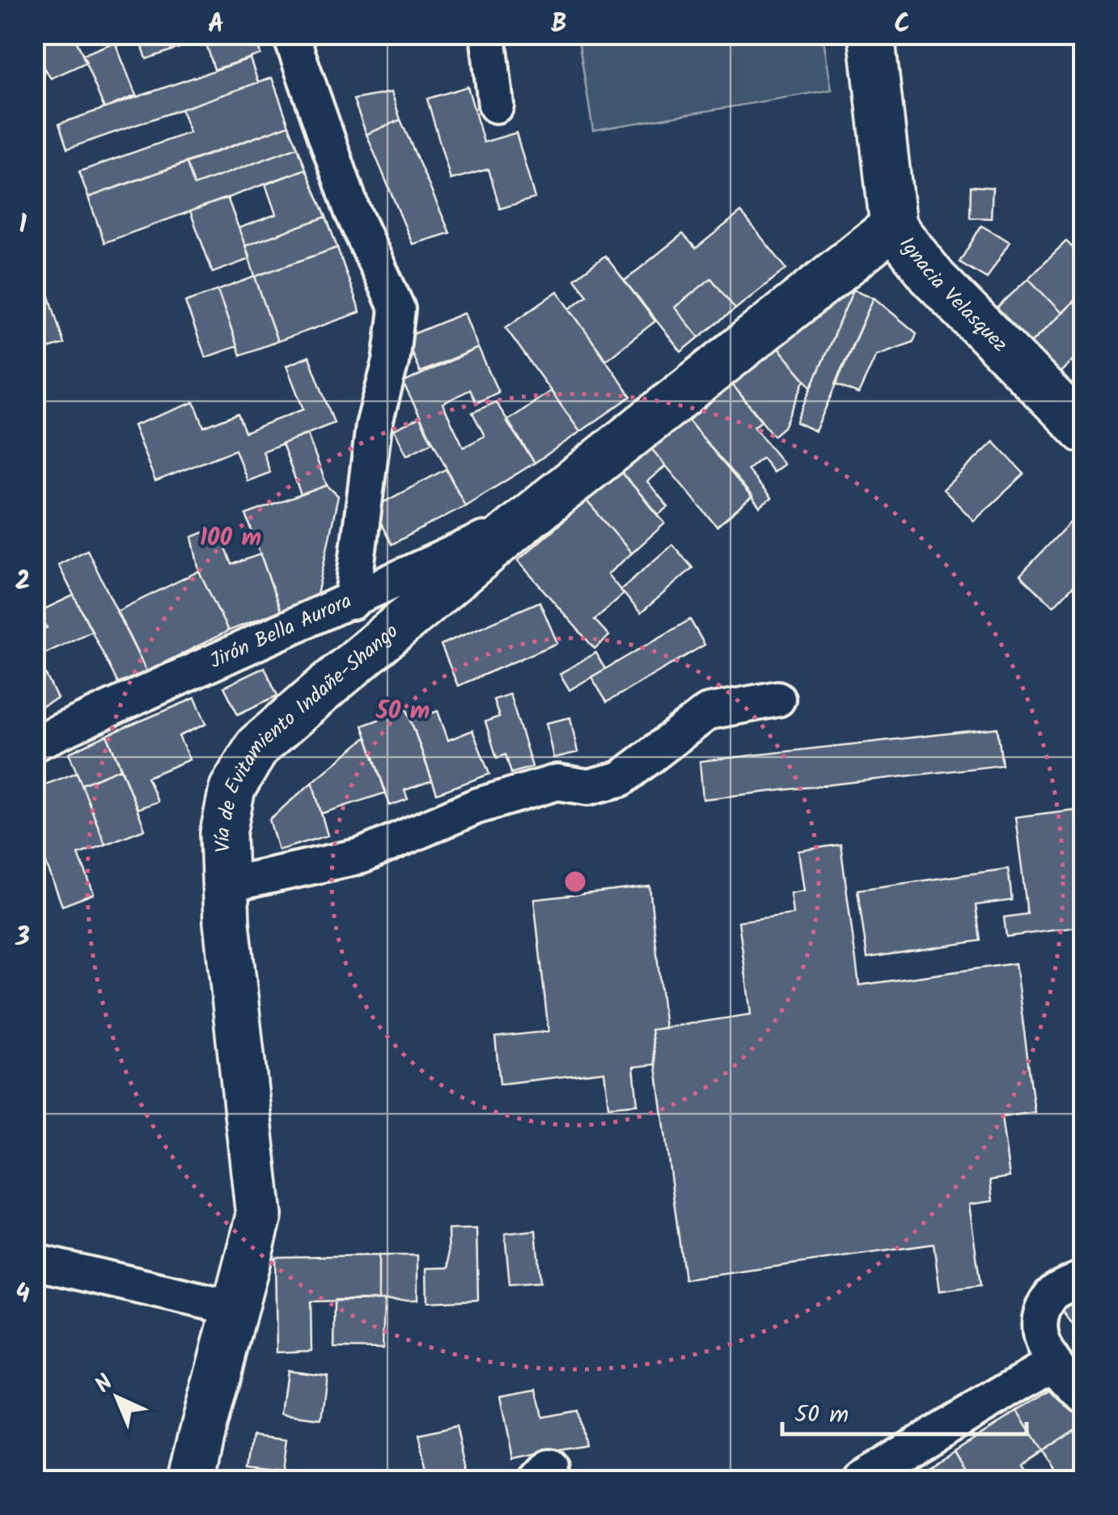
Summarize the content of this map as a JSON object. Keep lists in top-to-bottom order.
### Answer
{
  "streets": {
    "main road": ["Ignacia Velasquez", "Vía de Evitamiento Indañe-Shango"],
    "street": ["Jirón Bella Aurora"]
  },
  "crossings": [
    ["Ignacia Velasquez", "Vía de Evitamiento Indañe-Shango"],
    ["Jirón Bella Aurora", "Vía de Evitamiento Indañe-Shango"]
  ],
  "scale_bar": "50 m",
  "north": "top left",
  "grid": {
    "columns": ["A", "B", "C"],
    "rows": [
      "1",
      "2",
      "3",
      "4"
    ]
  },
  "rings": ["100 m", "50 m"]
}
